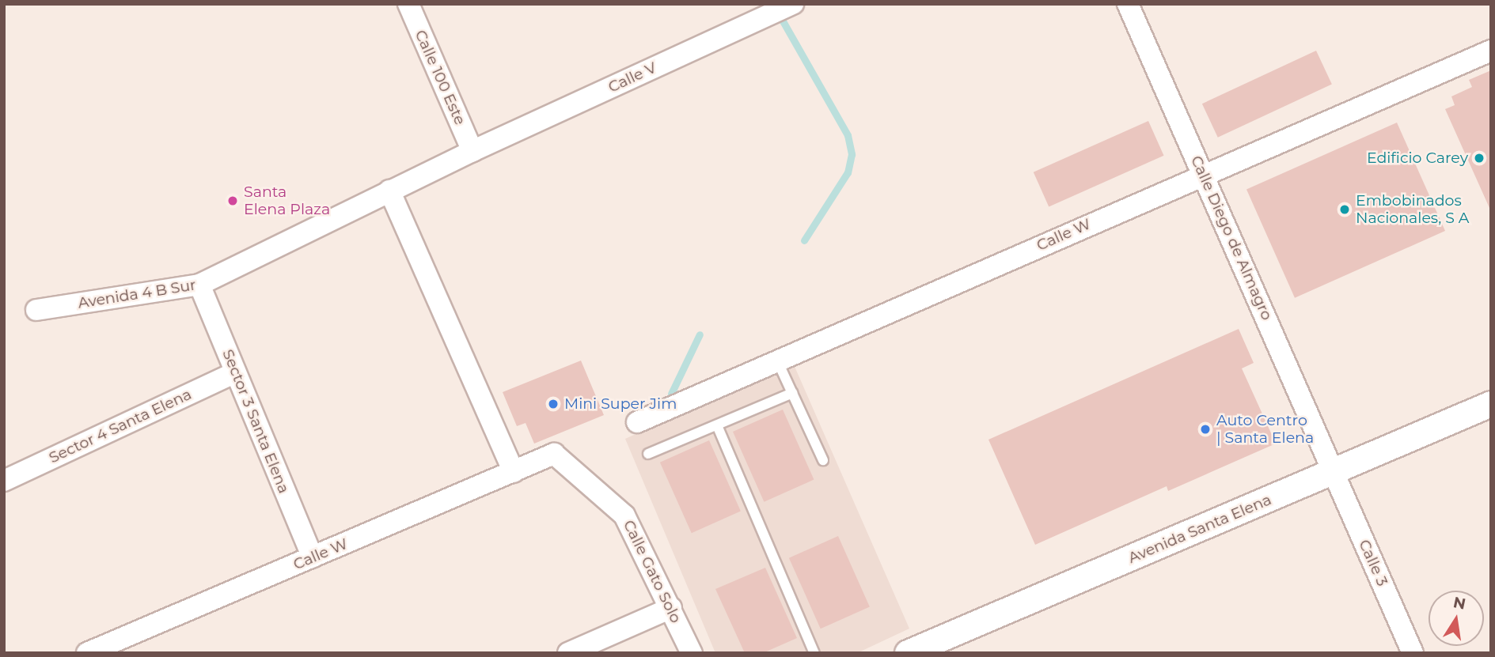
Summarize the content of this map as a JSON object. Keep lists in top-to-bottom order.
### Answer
{
  "streets": {
    "street": [
      "Calle 100 Este",
      "Calle V",
      "Calle W",
      "Calle Diego de Almagro",
      "Avenida 4 B Sur",
      "Sector 3 Santa Elena",
      "Sector 4 Santa Elena",
      "Avenida Santa Elena",
      "Calle 3",
      "Calle Gato Solo"
    ]
  },
  "crossings": [
    ["Calle 100 Este", "Calle V"],
    ["Calle 100 Este", "Avenida 4 B Sur"],
    ["Calle V", "Avenida 4 B Sur"],
    ["Calle W", "Calle Diego de Almagro"],
    ["Calle W", "Sector 3 Santa Elena"],
    ["Calle W", "Calle Gato Solo"],
    ["Calle Diego de Almagro", "Avenida Santa Elena"],
    ["Calle Diego de Almagro", "Calle 3"],
    ["Avenida 4 B Sur", "Sector 3 Santa Elena"],
    ["Sector 3 Santa Elena", "Sector 4 Santa Elena"],
    ["Avenida Santa Elena", "Calle 3"]
  ],
  "places": [
    "Edificio Carey",
    "Santa Elena Plaza",
    "Embobinados Nacionales, S A",
    "Mini Super Jim",
    "Auto Centro | Santa Elena"
  ],
  "north": "top"
}
